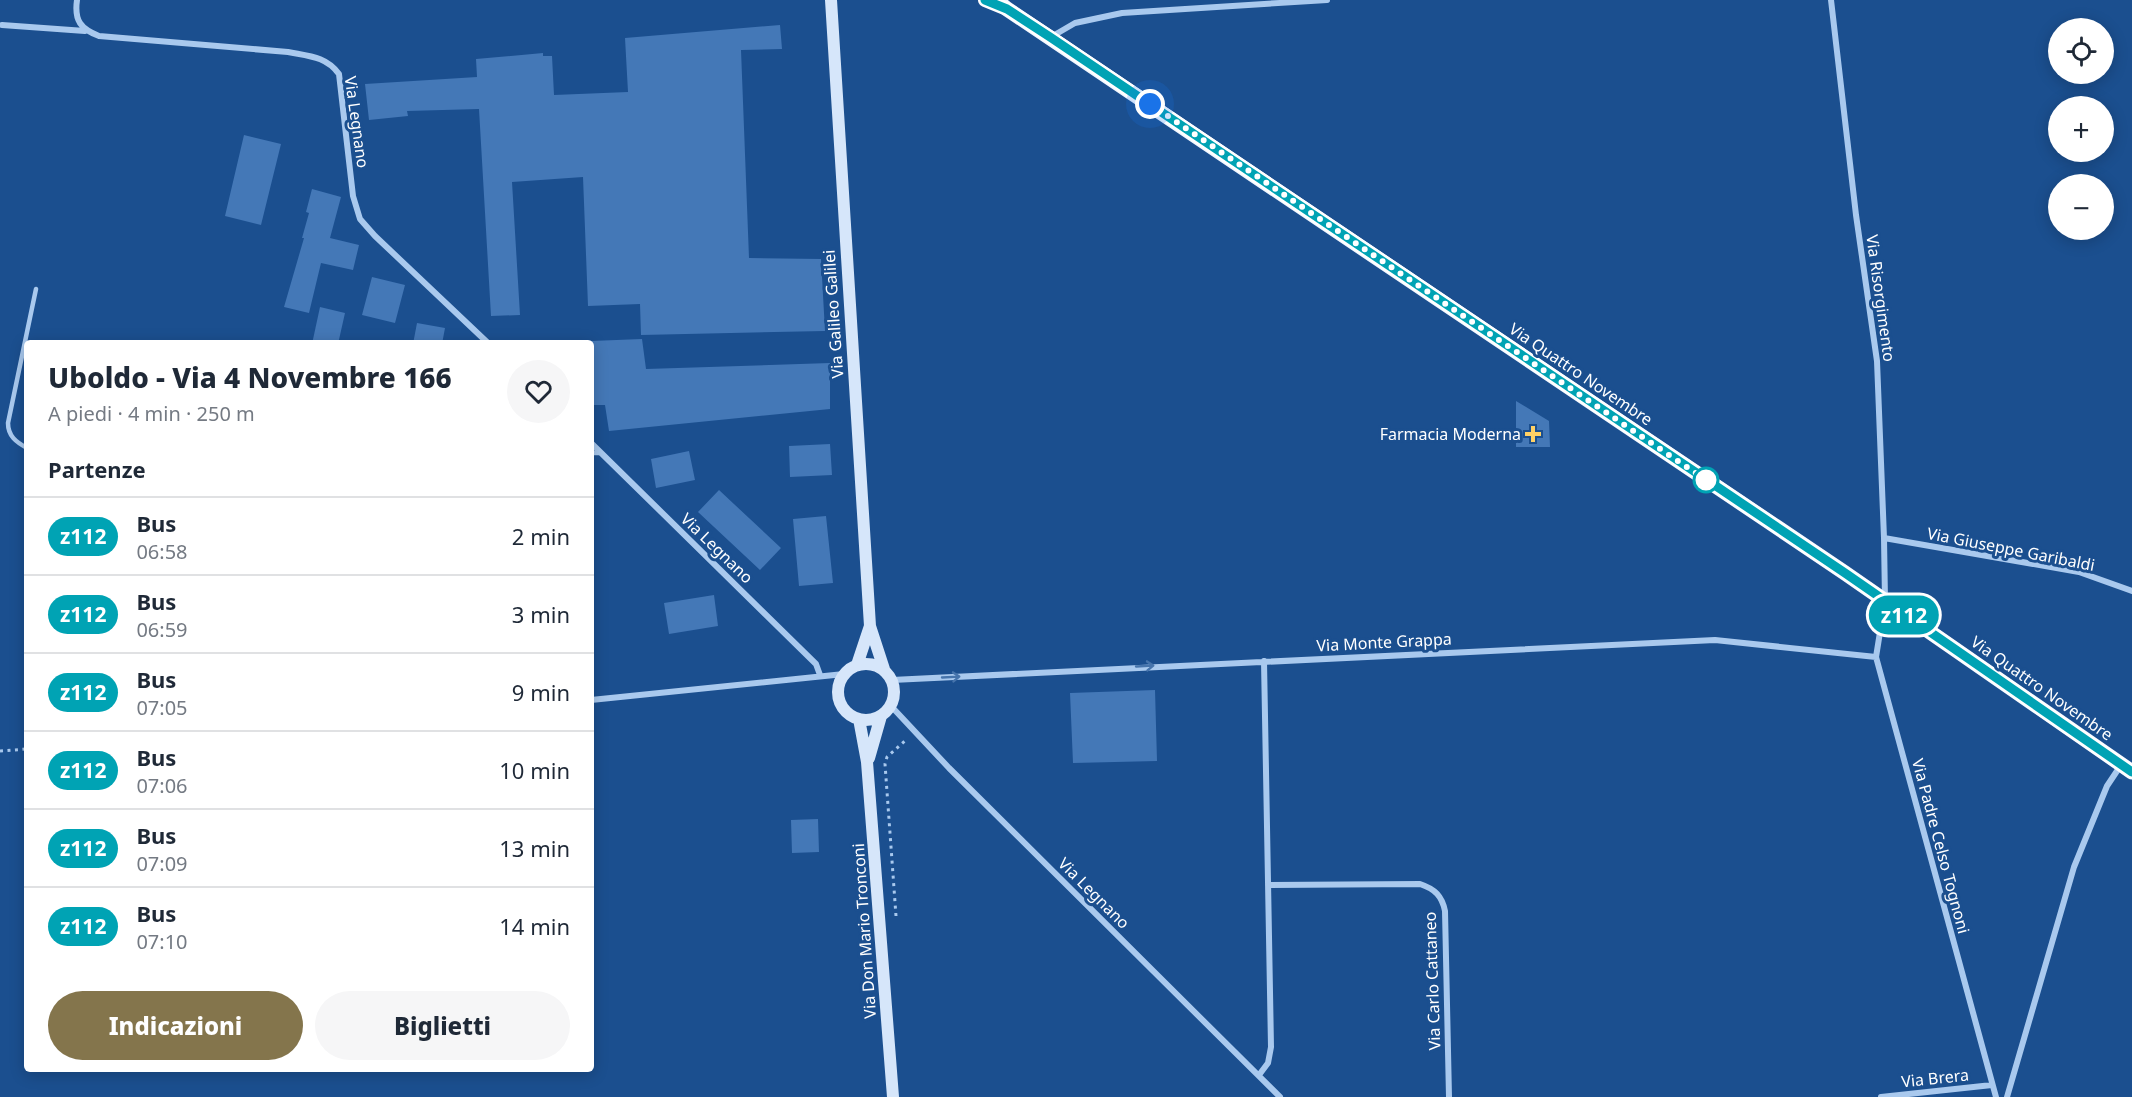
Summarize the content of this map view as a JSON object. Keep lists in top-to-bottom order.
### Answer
{
  "streets": {
    "main road": ["Via Quattro Novembre"],
    "street": [
      "Via Legnano",
      "Via Risorgimento",
      "Via Galileo Galilei",
      "Via Giuseppe Garibaldi",
      "Via Monte Grappa",
      "Via Padre Celso Tognoni",
      "Via Don Mario Tronconi",
      "Via Carlo Cattaneo",
      "Via Brera"
    ]
  },
  "crossings": [
    ["Via Legnano", "Via Galileo Galilei"],
    ["Via Legnano", "Via Monte Grappa"],
    ["Via Legnano", "Via Don Mario Tronconi"],
    ["Via Risorgimento", "Via Quattro Novembre"],
    ["Via Risorgimento", "Via Giuseppe Garibaldi"],
    ["Via Risorgimento", "Via Padre Celso Tognoni"],
    ["Via Galileo Galilei", "Via Monte Grappa"],
    ["Via Galileo Galilei", "Via Don Mario Tronconi"],
    ["Via Quattro Novembre", "Via Padre Celso Tognoni"],
    ["Via Monte Grappa", "Via Padre Celso Tognoni"],
    ["Via Monte Grappa", "Via Don Mario Tronconi"],
    ["Via Padre Celso Tognoni", "Via Brera"]
  ],
  "one_way": ["Via Monte Grappa"],
  "places": {
    "health": ["Farmacia Moderna"]
  },
  "lines": ["bus line z112"],
  "page": {
    "on_map": "z112",
    "map_buttons": ["+", "−"],
    "heading": [
      ["Uboldo - Via 4 Novembre 166", "A piedi · 4 min · 250 m"],
      "Partenze"
    ],
    "list": [
      {
        "mark": "z112",
        "name": "Bus",
        "note": "06:58",
        "value": "2 min"
      },
      {
        "mark": "z112",
        "name": "Bus",
        "note": "06:59",
        "value": "3 min"
      },
      {
        "mark": "z112",
        "name": "Bus",
        "note": "07:05",
        "value": "9 min"
      },
      {
        "mark": "z112",
        "name": "Bus",
        "note": "07:06",
        "value": "10 min"
      },
      {
        "mark": "z112",
        "name": "Bus",
        "note": "07:09",
        "value": "13 min"
      },
      {
        "mark": "z112",
        "name": "Bus",
        "note": "07:10",
        "value": "14 min"
      }
    ],
    "buttons": ["Indicazioni", "Biglietti"]
  }
}
